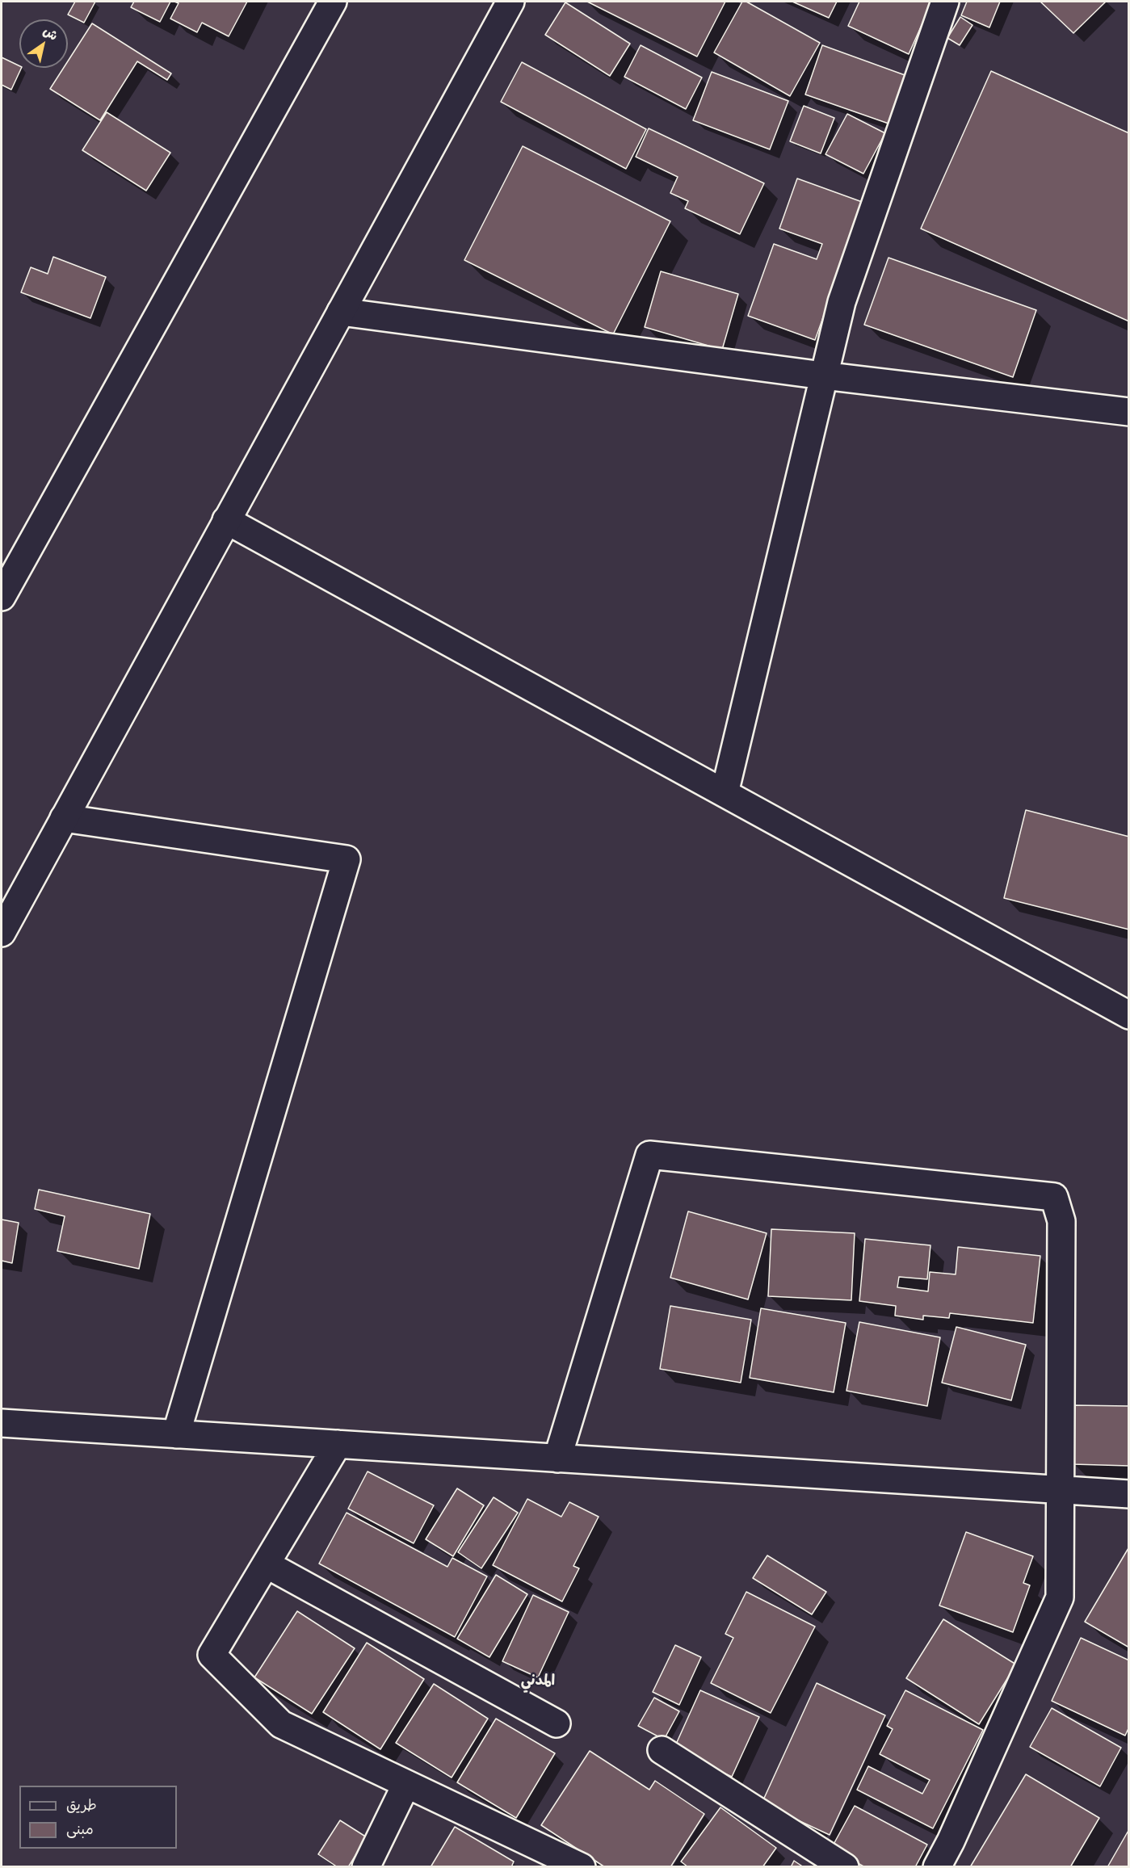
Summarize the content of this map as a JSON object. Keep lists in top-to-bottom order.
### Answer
{
  "districts": ["المدني"],
  "legend": ["طريق", "مبنى"],
  "north": "top right"
}
